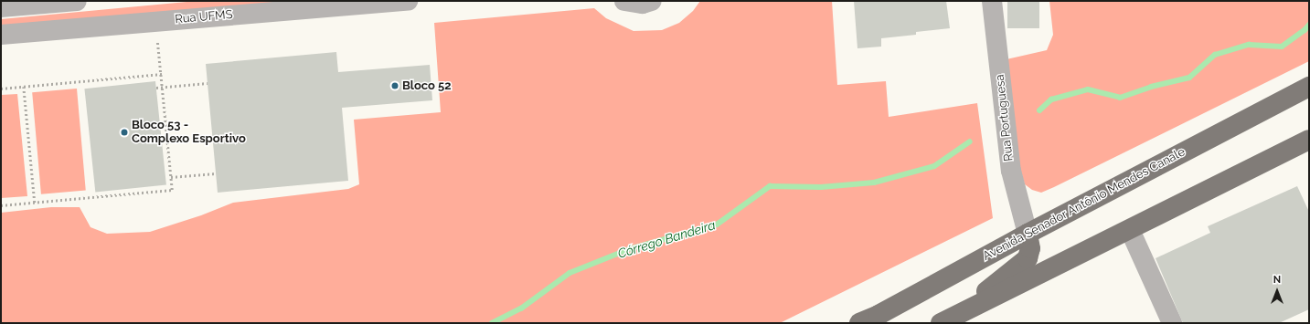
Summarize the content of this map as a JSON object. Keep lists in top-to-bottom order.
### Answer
{
  "streets": {
    "main road": ["Avenida Senador Antônio Mendes Canale"],
    "street": ["Rua UFMS", "Rua Portuguesa"]
  },
  "crossings": [
    ["Rua Portuguesa", "Avenida Senador Antônio Mendes Canale"]
  ],
  "water": ["Córrego Bandeira"],
  "places": ["Bloco 52", "Bloco 53 - Complexo Esportivo"],
  "north": "top"
}
